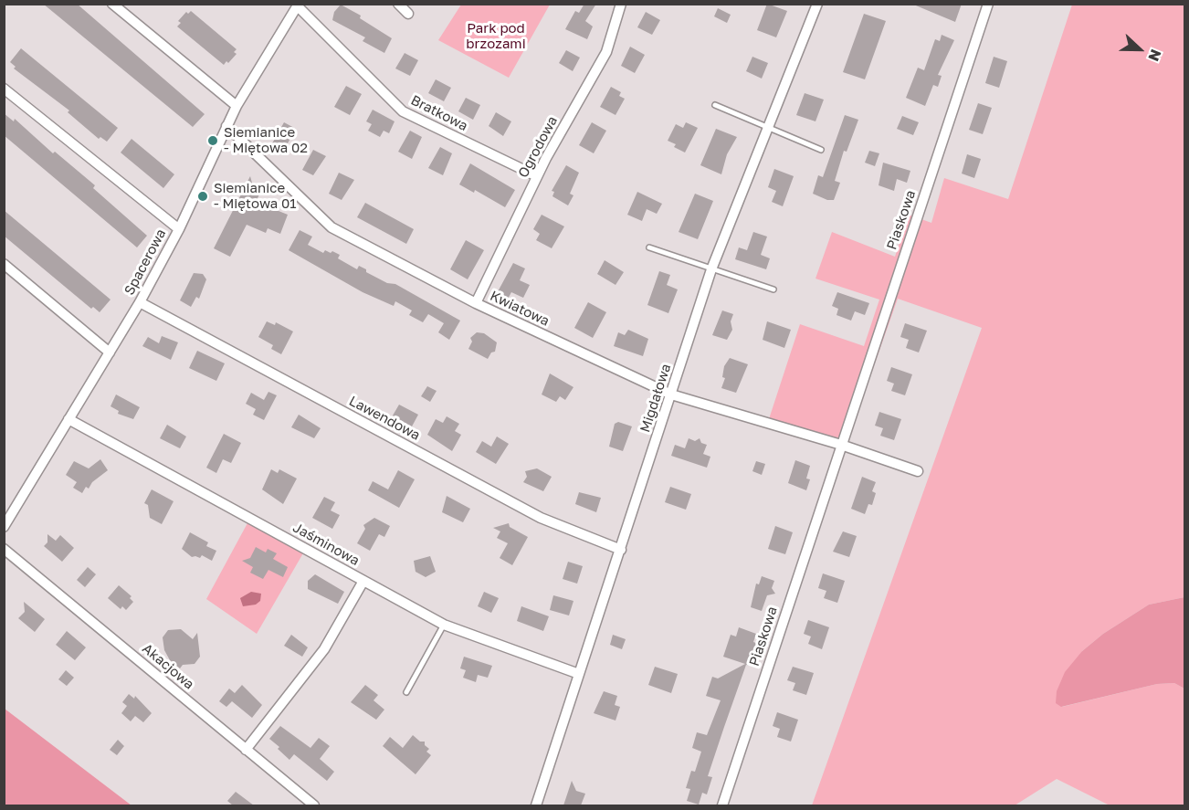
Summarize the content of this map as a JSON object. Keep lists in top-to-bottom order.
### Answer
{
  "streets": {
    "street": [
      "Bratkowa",
      "Ogrodowa",
      "Piaskowa",
      "Spacerowa",
      "Kwiatowa",
      "Migdałowa",
      "Lawendowa",
      "Jaśminowa",
      "Akacjowa"
    ]
  },
  "crossings": [
    ["Bratkowa", "Ogrodowa"],
    ["Bratkowa", "Spacerowa"],
    ["Ogrodowa", "Kwiatowa"],
    ["Piaskowa", "Kwiatowa"],
    ["Spacerowa", "Kwiatowa"],
    ["Spacerowa", "Lawendowa"],
    ["Spacerowa", "Jaśminowa"],
    ["Kwiatowa", "Migdałowa"],
    ["Migdałowa", "Lawendowa"],
    ["Migdałowa", "Jaśminowa"]
  ],
  "parks": ["Park pod brzozami"],
  "places": ["Siemianice - Miętowa 02", "Siemianice - Miętowa 01"],
  "north": "right"
}
